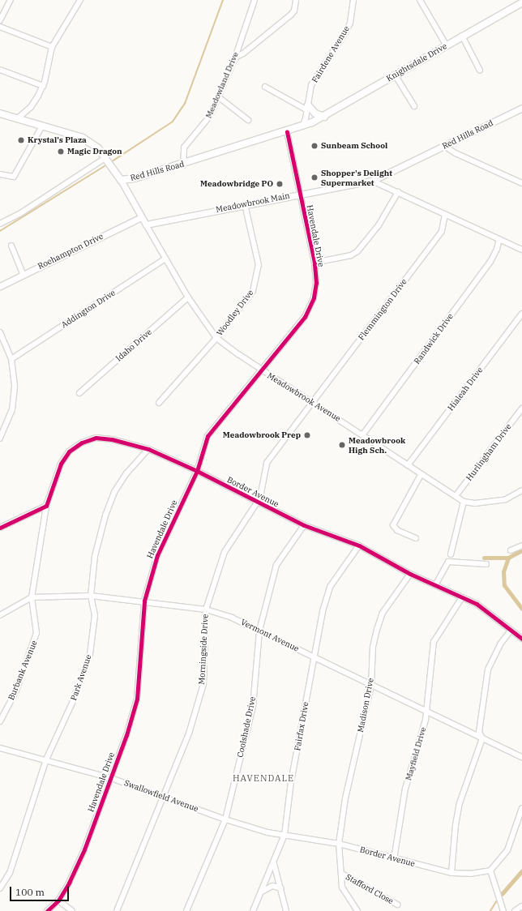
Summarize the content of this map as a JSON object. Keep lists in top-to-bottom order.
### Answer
{
  "streets": {
    "main road": ["Knightsdale Drive", "Red Hills Road"],
    "street": [
      "Fairdene Avenue",
      "Meadowland Drive",
      "Meadowbrook Main",
      "Havendale Drive",
      "Roehampton Drive",
      "Addington Drive",
      "Flemmington Drive",
      "Woodley Drive",
      "Randwick Drive",
      "Idaho Drive",
      "Hialeah Drive",
      "Meadowbrook Avenue",
      "Hurlingham Drive",
      "Border Avenue",
      "Vermont Avenue",
      "Morningside Drive",
      "Burbank Avenue",
      "Park Avenue",
      "Madison Drive",
      "Fairfax Drive",
      "Coolshade Drive",
      "Mayfield Drive",
      "Swallowfield Avenue",
      "Stafford Close"
    ]
  },
  "crossings": [
    ["Fairdene Avenue", "Red Hills Road"],
    ["Knightsdale Drive", "Red Hills Road"],
    ["Meadowland Drive", "Red Hills Road"],
    ["Red Hills Road", "Meadowbrook Main"],
    ["Red Hills Road", "Havendale Drive"],
    ["Red Hills Road", "Meadowbrook Avenue"],
    ["Meadowbrook Main", "Havendale Drive"],
    ["Meadowbrook Main", "Woodley Drive"],
    ["Meadowbrook Main", "Meadowbrook Avenue"],
    ["Havendale Drive", "Meadowbrook Avenue"],
    ["Havendale Drive", "Border Avenue"],
    ["Havendale Drive", "Vermont Avenue"],
    ["Havendale Drive", "Swallowfield Avenue"],
    ["Roehampton Drive", "Meadowbrook Avenue"],
    ["Addington Drive", "Meadowbrook Avenue"],
    ["Flemmington Drive", "Meadowbrook Avenue"],
    ["Flemmington Drive", "Morningside Drive"],
    ["Woodley Drive", "Meadowbrook Avenue"],
    ["Randwick Drive", "Meadowbrook Avenue"],
    ["Idaho Drive", "Meadowbrook Avenue"],
    ["Hialeah Drive", "Meadowbrook Avenue"],
    ["Meadowbrook Avenue", "Hurlingham Drive"],
    ["Meadowbrook Avenue", "Morningside Drive"],
    ["Border Avenue", "Morningside Drive"],
    ["Border Avenue", "Burbank Avenue"],
    ["Border Avenue", "Park Avenue"],
    ["Border Avenue", "Madison Drive"],
    ["Border Avenue", "Fairfax Drive"],
    ["Border Avenue", "Coolshade Drive"],
    ["Border Avenue", "Mayfield Drive"],
    ["Border Avenue", "Swallowfield Avenue"],
    ["Vermont Avenue", "Morningside Drive"],
    ["Vermont Avenue", "Burbank Avenue"],
    ["Vermont Avenue", "Park Avenue"],
    ["Vermont Avenue", "Madison Drive"],
    ["Vermont Avenue", "Fairfax Drive"],
    ["Vermont Avenue", "Coolshade Drive"],
    ["Vermont Avenue", "Mayfield Drive"],
    ["Morningside Drive", "Swallowfield Avenue"],
    ["Park Avenue", "Swallowfield Avenue"],
    ["Madison Drive", "Stafford Close"],
    ["Fairfax Drive", "Swallowfield Avenue"],
    ["Coolshade Drive", "Swallowfield Avenue"]
  ],
  "districts": ["HAVENDALE"],
  "places": [
    "Krystal's Plaza",
    "Sunbeam School",
    "Magic Dragon",
    "Shopper's Delight Supermarket",
    "Meadowbridge PO",
    "Meadowbrook Prep",
    "Meadowbrook High Sch."
  ],
  "scale_bar": "100 m"
}
